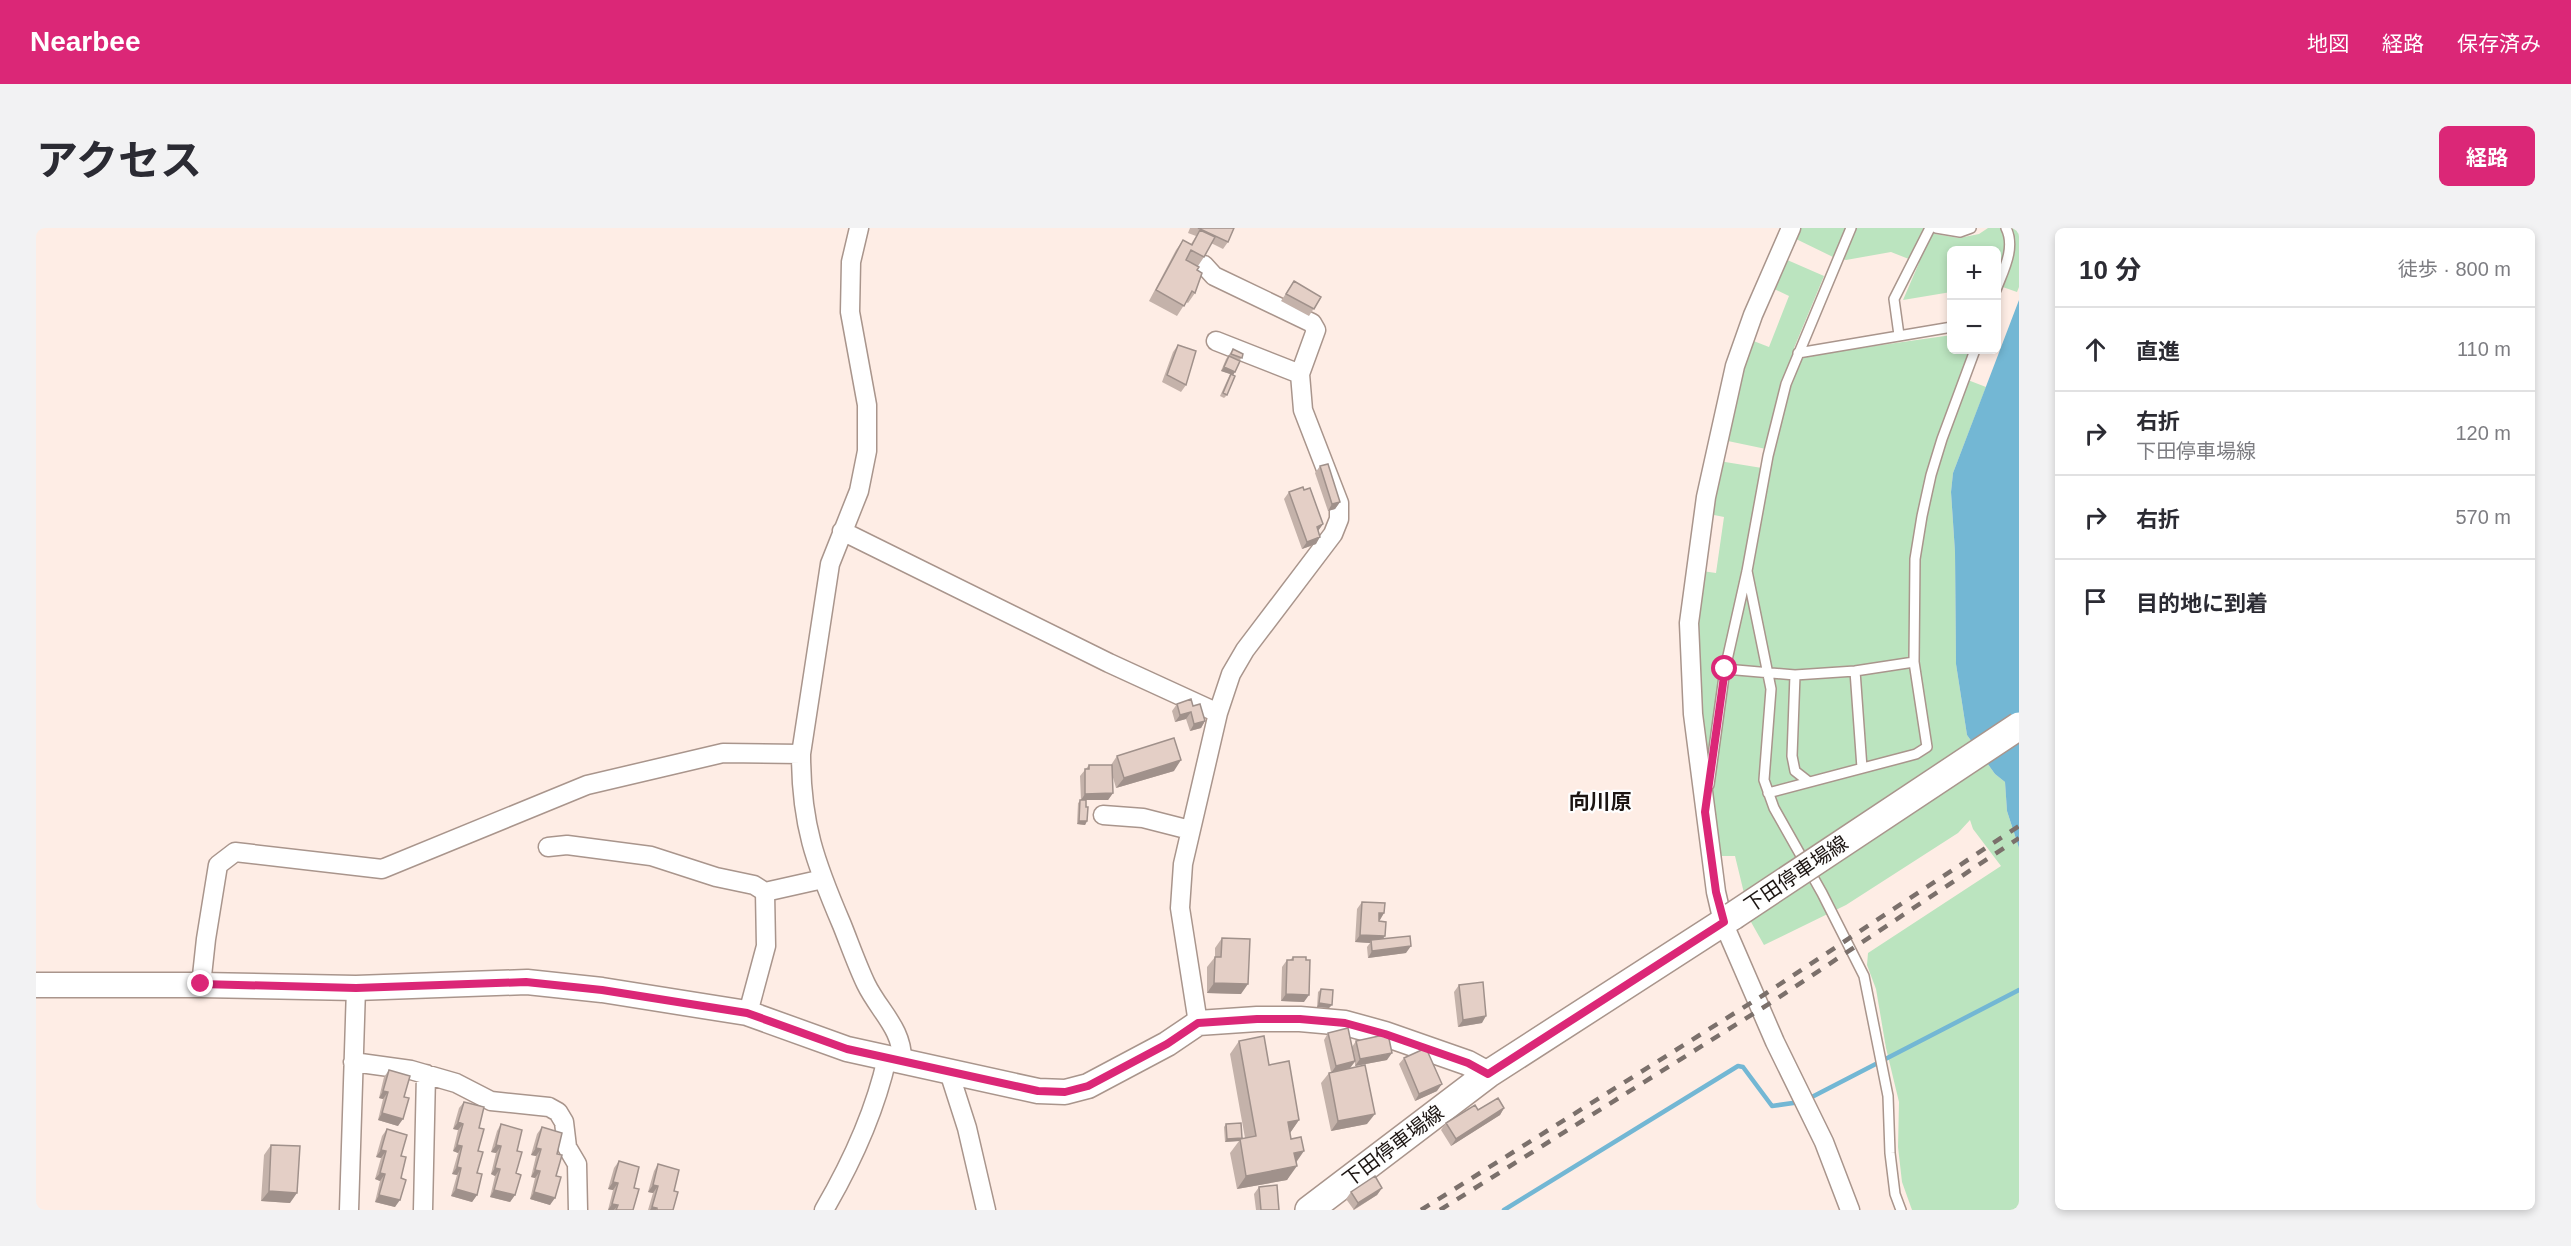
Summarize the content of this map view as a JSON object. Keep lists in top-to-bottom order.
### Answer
{
  "streets": {
    "main road": ["下田停車場線"]
  },
  "districts": ["向川原"],
  "page": {
    "header": "Nearbee",
    "nav": ["地図", "経路", "保存済み"],
    "title": "アクセス",
    "buttons": "経路",
    "heading": ["10 分", "徒歩 · 800 m"],
    "map_buttons": ["+", "−"],
    "list": [
      ["直進", "110 m"],
      ["右折", "下田停車場線", "120 m"],
      ["右折", "570 m"],
      "目的地に到着"
    ]
  }
}
